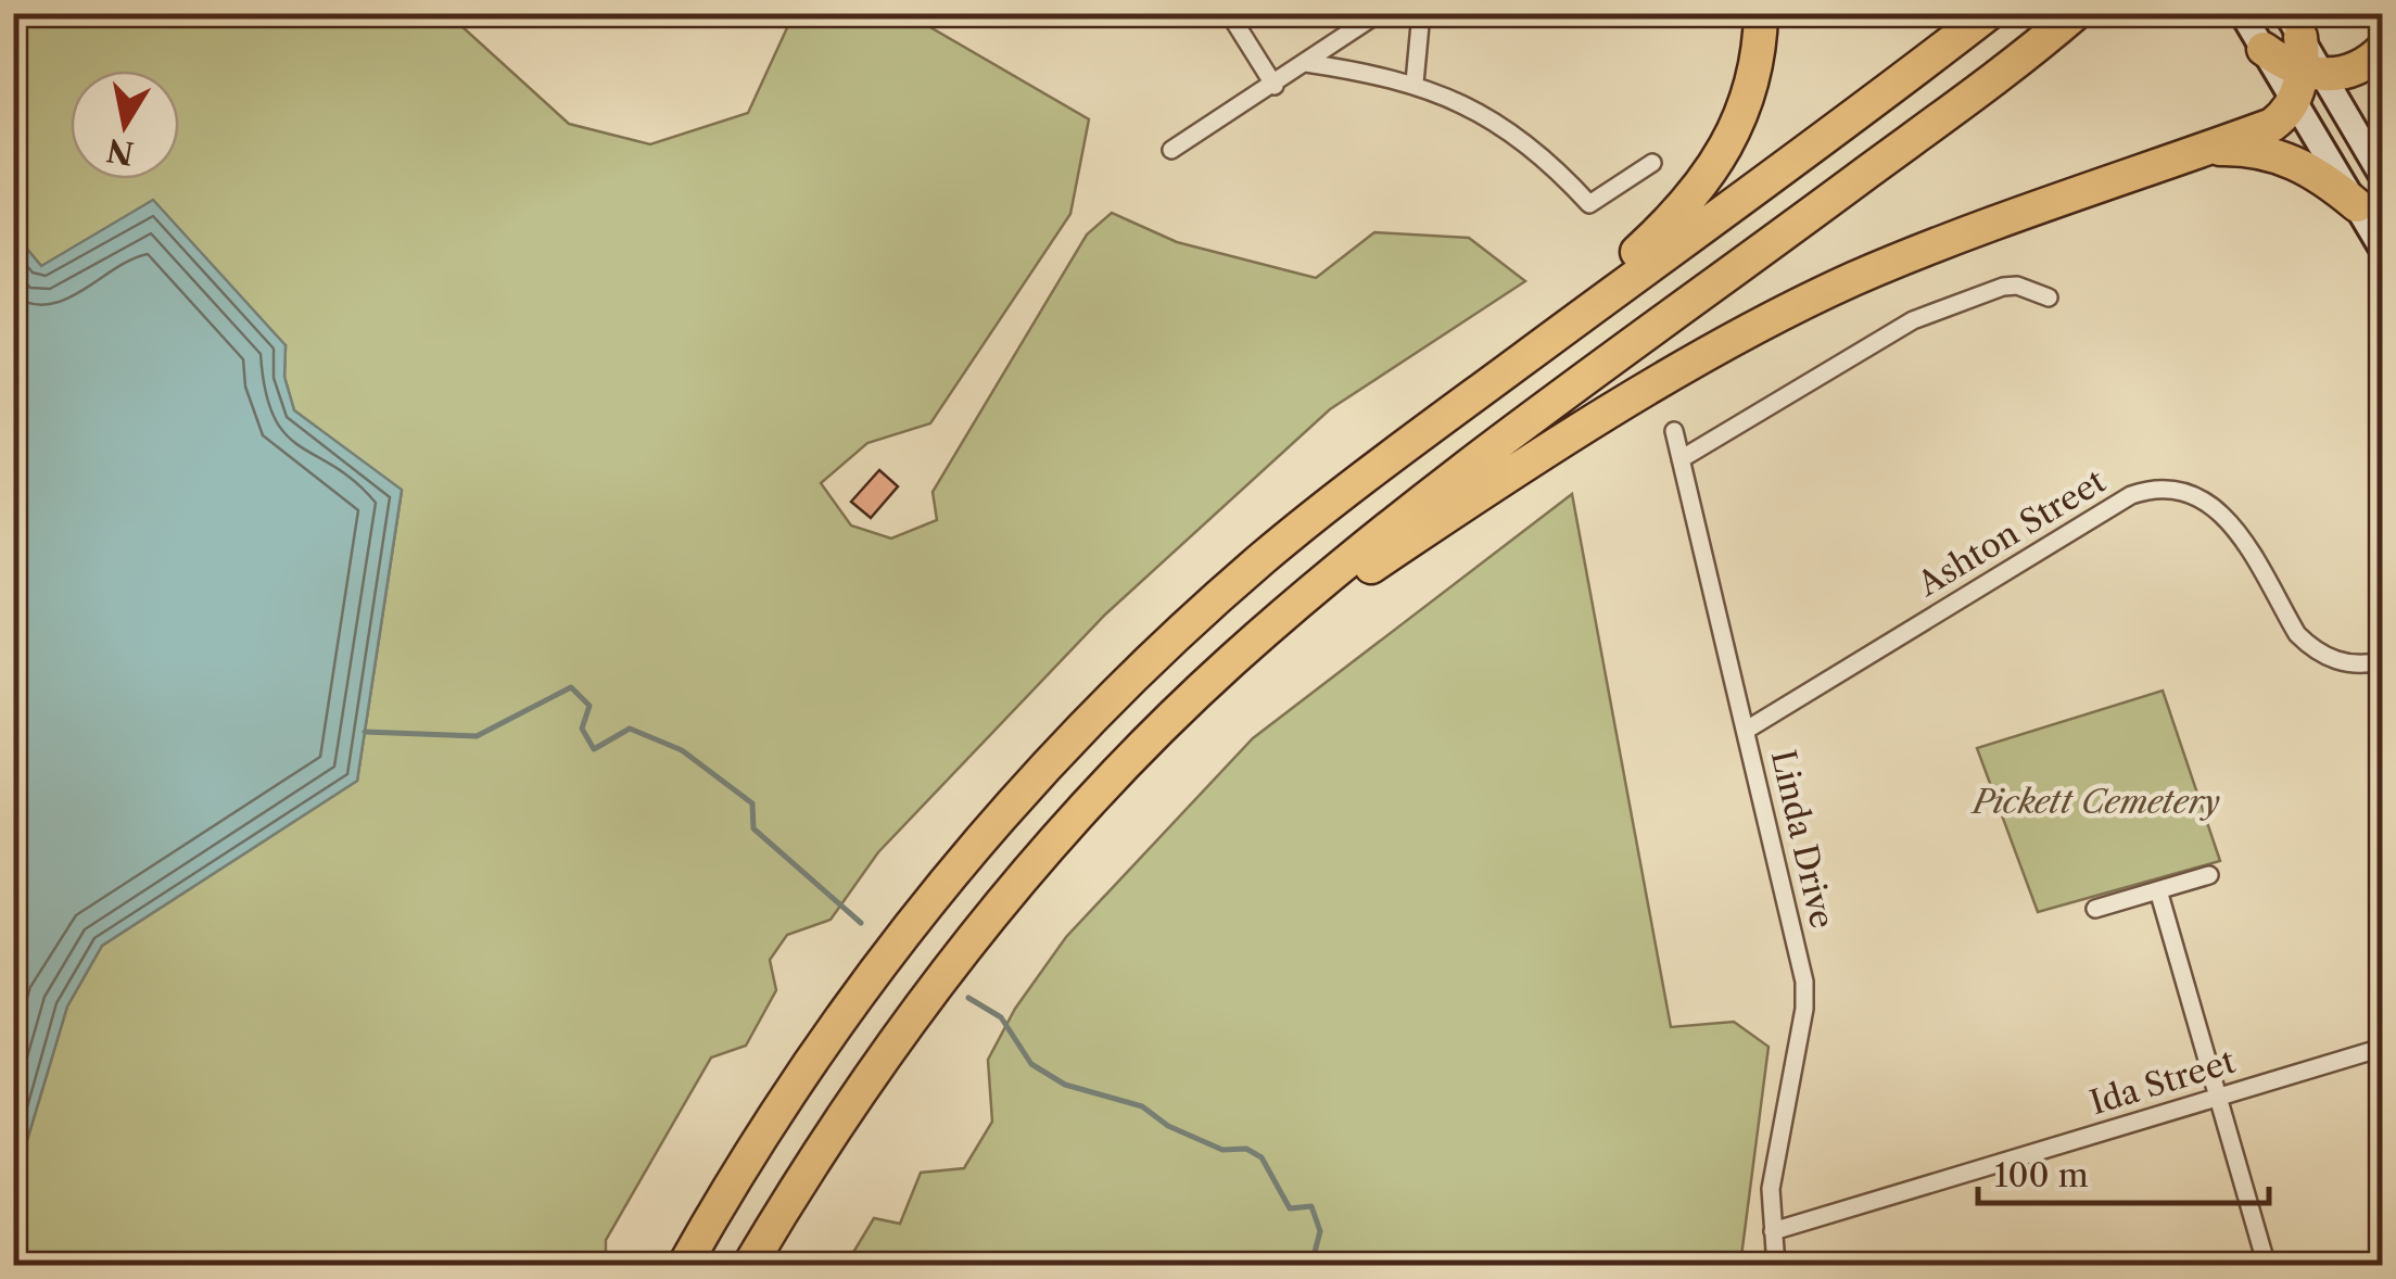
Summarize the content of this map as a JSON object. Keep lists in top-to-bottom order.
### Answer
{
  "streets": {
    "street": ["Ashton Street", "Linda Drive", "Ida Street"]
  },
  "crossings": [
    ["Ashton Street", "Linda Drive"],
    ["Linda Drive", "Ida Street"]
  ],
  "parks": ["Pickett Cemetery"],
  "scale_bar": "100 m",
  "north": "bottom"
}
